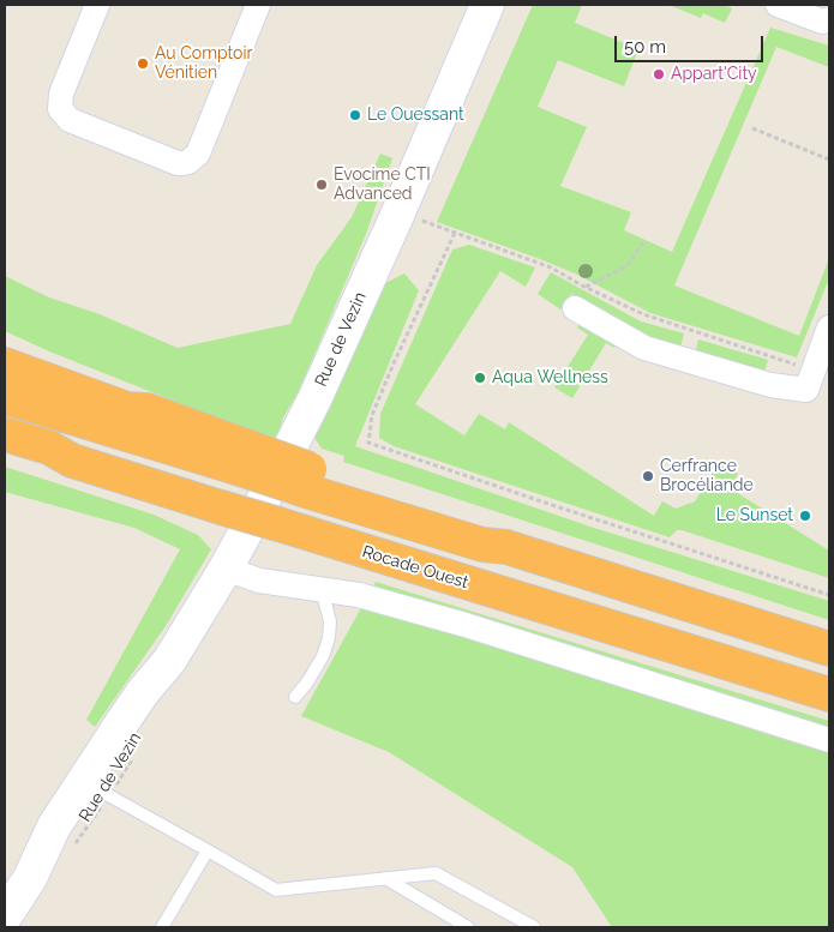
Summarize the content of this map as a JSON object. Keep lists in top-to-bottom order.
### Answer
{
  "streets": {
    "highway": ["Rocade Ouest"],
    "main road": ["Rue de Vezin"]
  },
  "places": [
    "Au Comptoir Vénitien",
    "Appart'City",
    "Le Ouessant",
    "Evocime CTI Advanced",
    "Aqua Wellness",
    "Cerfrance Brocéliande",
    "Le Sunset"
  ],
  "scale_bar": "50 m"
}
